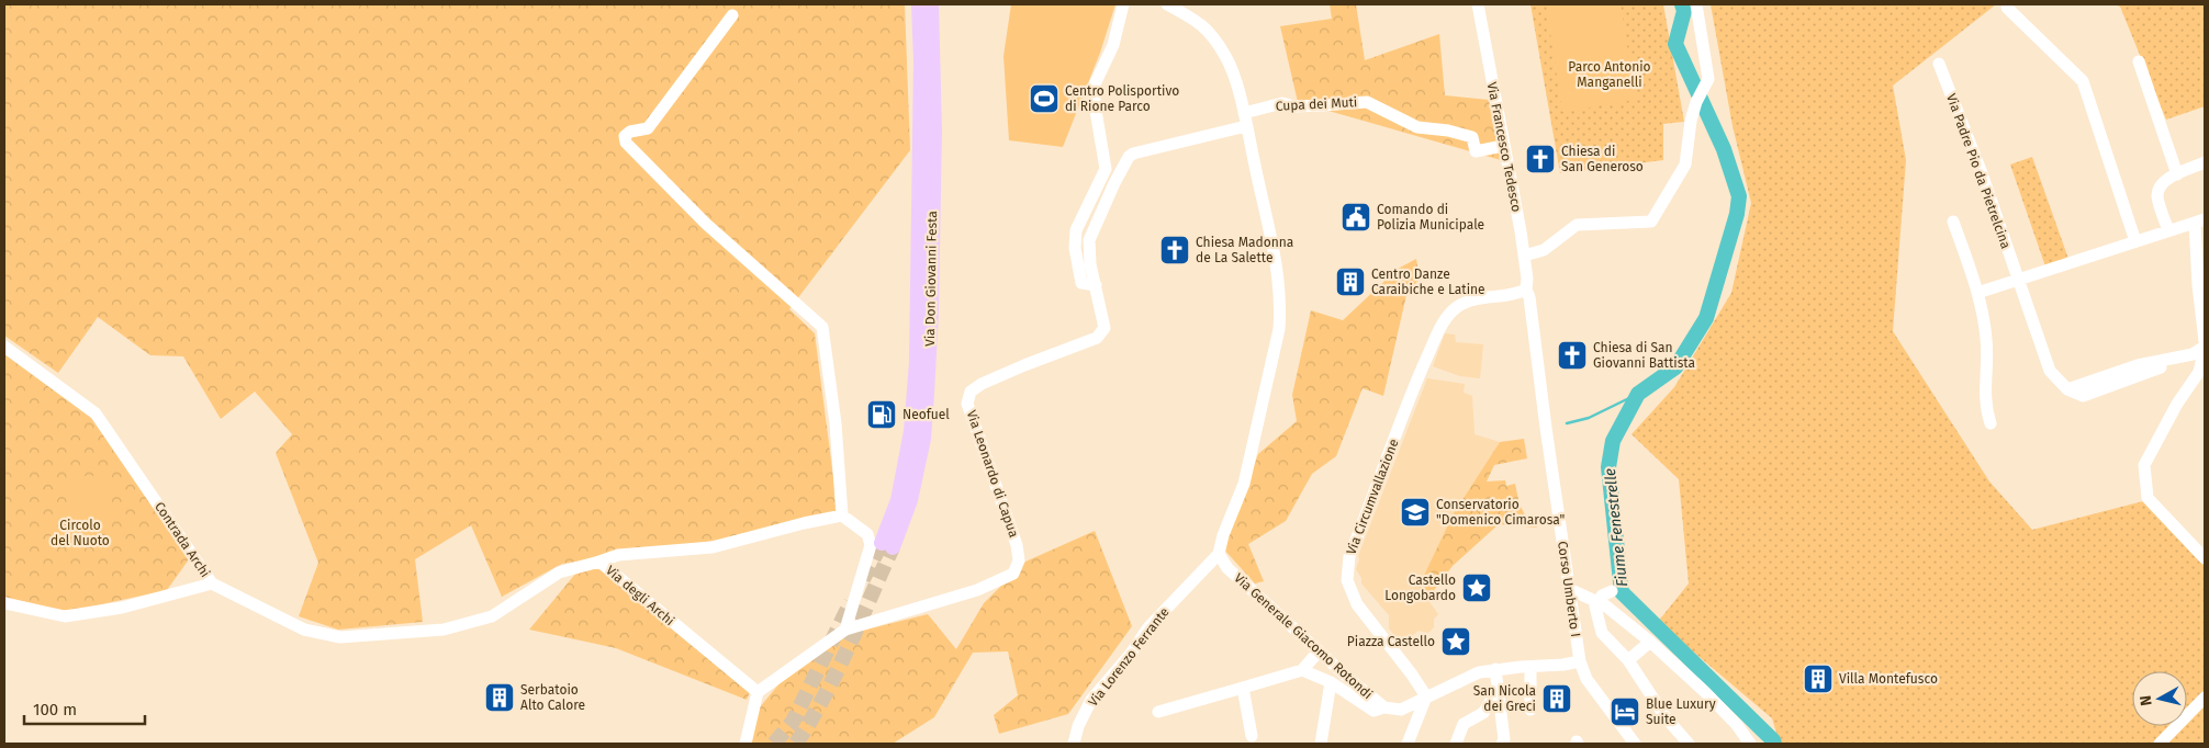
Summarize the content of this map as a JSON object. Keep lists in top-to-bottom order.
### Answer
{
  "streets": {
    "main road": ["Via Don Giovanni Festa"],
    "street": [
      "Cupa dei Muti",
      "Via Francesco Tedesco",
      "Via Padre Pio da Pietrelcina",
      "Via Leonardo di Capua",
      "Via Circumvallazione",
      "Contrada Archi",
      "Corso Umberto I",
      "Via degli Archi",
      "Via Generale Giacomo Rotondi",
      "Via Lorenzo Ferrante"
    ]
  },
  "crossings": [
    ["Cupa dei Muti", "Via Francesco Tedesco"],
    ["Cupa dei Muti", "Via Leonardo di Capua"],
    ["Via Francesco Tedesco", "Via Circumvallazione"],
    ["Via Francesco Tedesco", "Corso Umberto I"],
    ["Via Circumvallazione", "Corso Umberto I"],
    ["Via Circumvallazione", "Via Generale Giacomo Rotondi"],
    ["Contrada Archi", "Via degli Archi"],
    ["Corso Umberto I", "Via Generale Giacomo Rotondi"],
    ["Via Generale Giacomo Rotondi", "Via Lorenzo Ferrante"]
  ],
  "water": ["Fiume Fenestrelle"],
  "parks": ["Parco Antonio Manganelli", "Circolo del Nuoto"],
  "places": {
    "sports": ["Centro Polisportivo di Rione Parco"],
    "church": ["Chiesa di San Generoso", "Chiesa Madonna de La Salette", "Chiesa di San Giovanni Battista"],
    "public building": ["Comando di Polizia Municipale"],
    "building": [
      "Centro Danze Caraibiche e Latine",
      "Villa Montefusco",
      "Serbatoio Alto Calore",
      "San Nicola dei Greci"
    ],
    "fuel station": ["Neofuel"],
    "school or university": ["Conservatorio \"Domenico Cimarosa\""],
    "place": ["Castello Longobardo", "Piazza Castello"],
    "hotel": ["Blue Luxury Suite"]
  },
  "scale_bar": "100 m",
  "north": "left"
}
